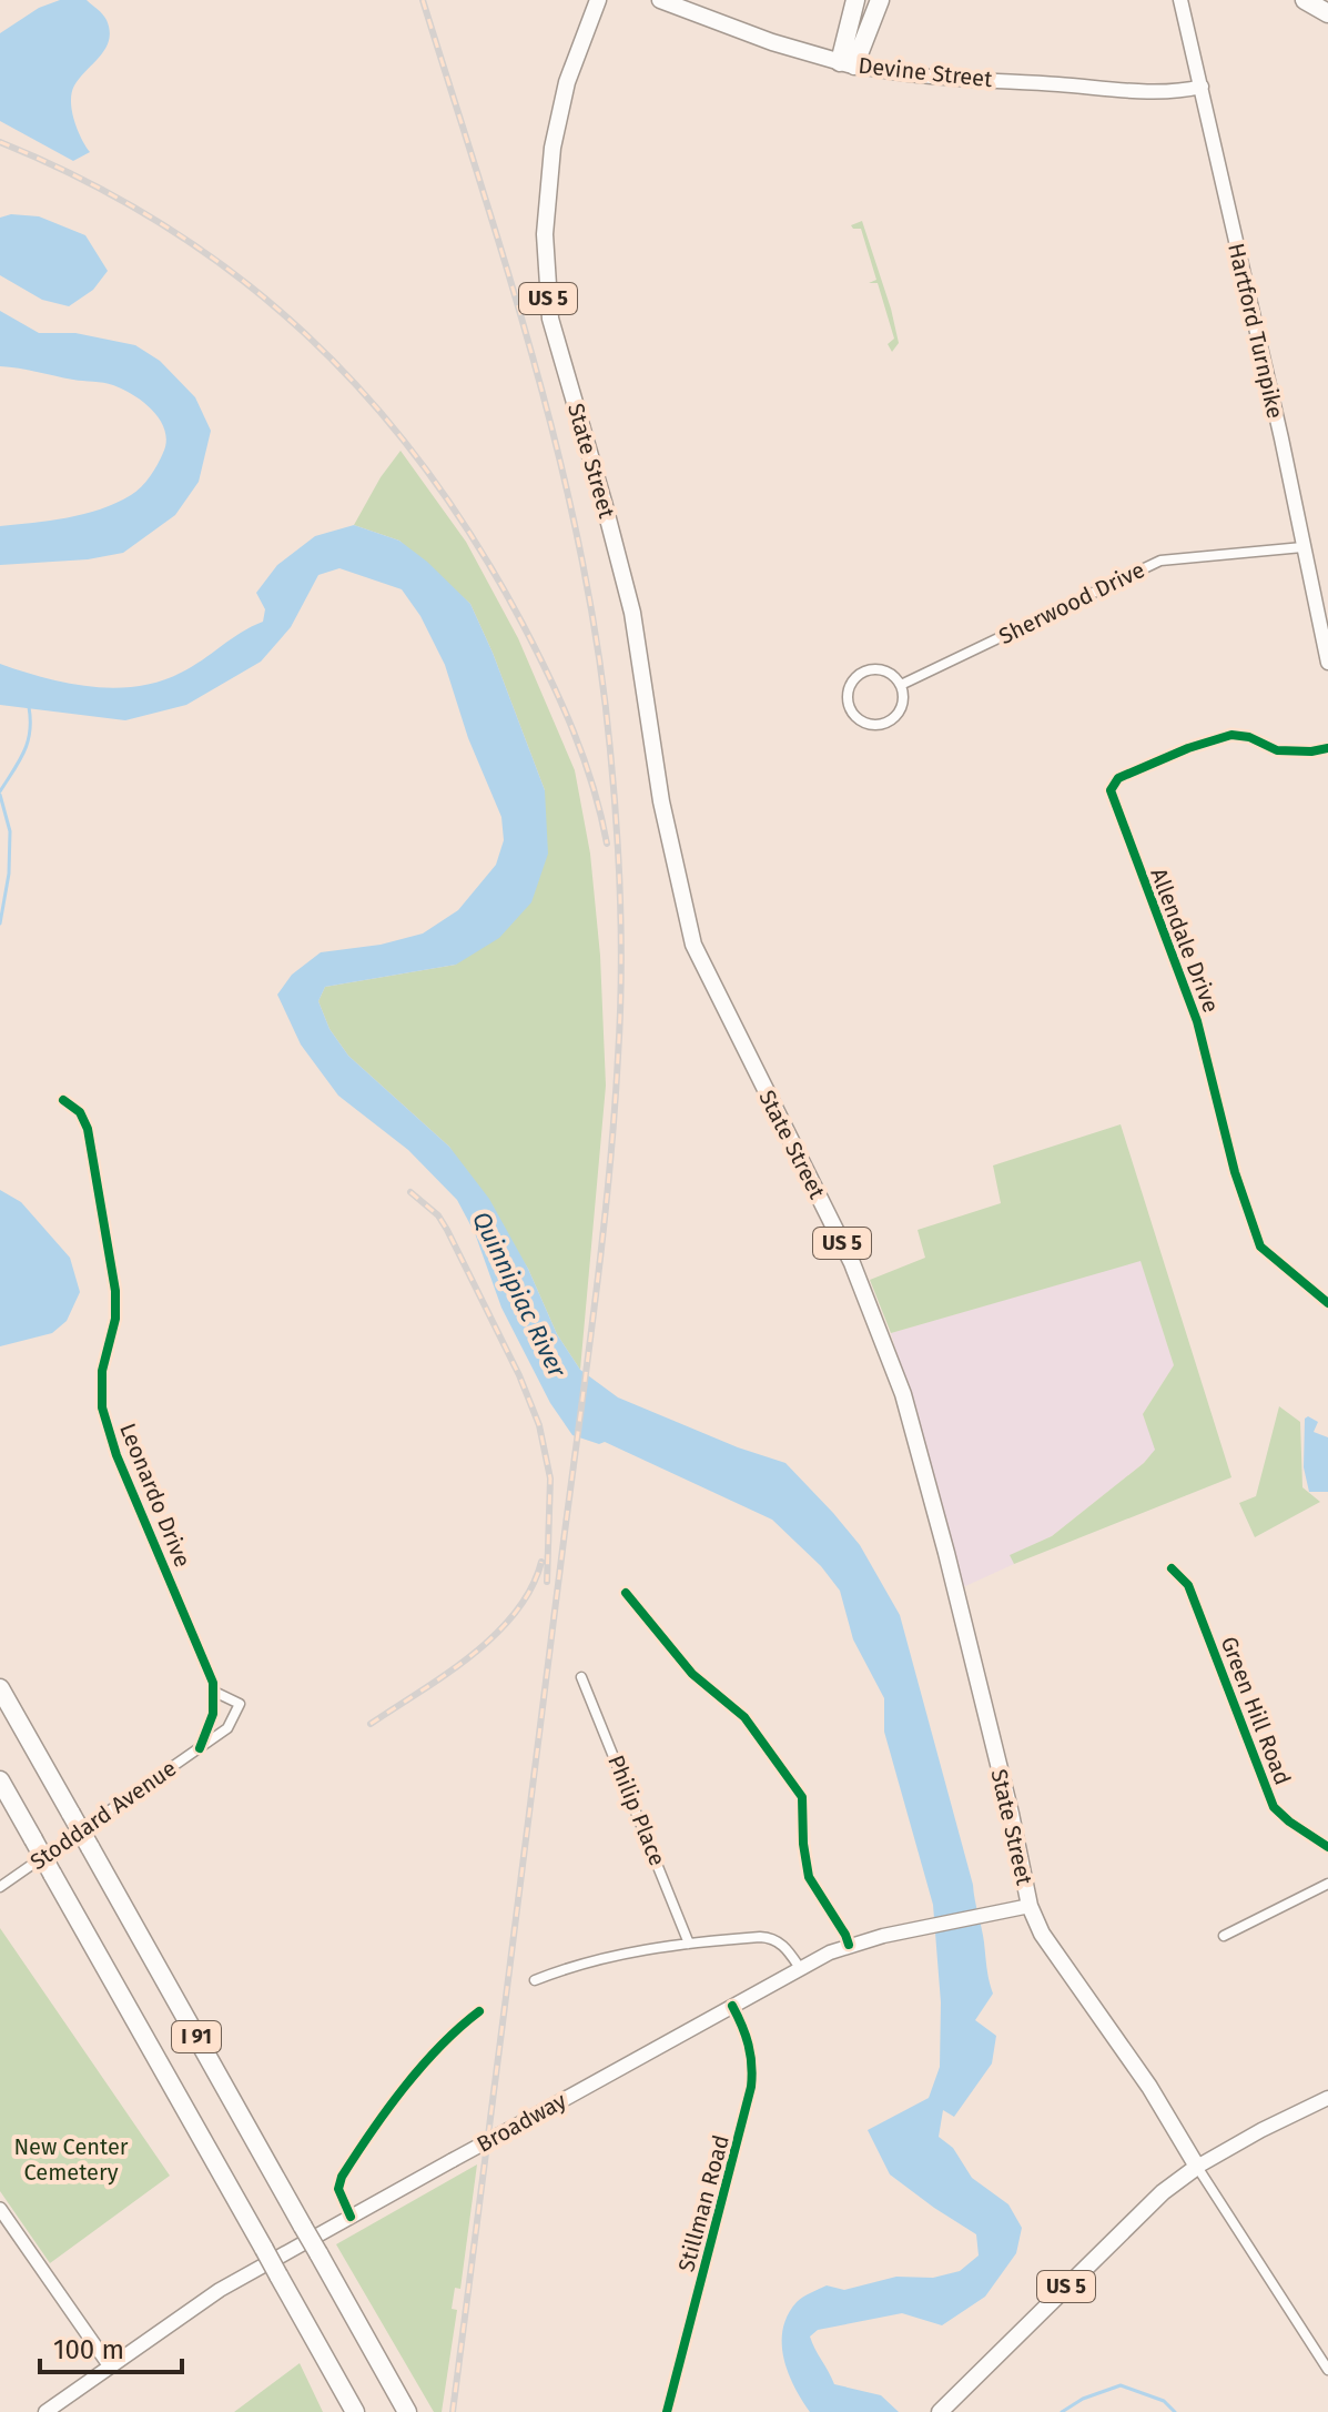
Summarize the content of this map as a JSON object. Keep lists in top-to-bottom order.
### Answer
{
  "streets": {
    "highway": ["I 91"],
    "main road": [
      "Devine Street",
      "US 5",
      "Hartford Turnpike",
      "State Street",
      "Broadway"
    ],
    "street": [
      "Sherwood Drive",
      "Allendale Drive",
      "Leonardo Drive",
      "Green Hill Road",
      "Philip Place",
      "Stoddard Avenue",
      "Stillman Road"
    ]
  },
  "crossings": [
    ["Devine Street", "Hartford Turnpike"],
    ["US 5", "State Street"],
    ["Hartford Turnpike", "Sherwood Drive"],
    ["State Street", "Broadway"],
    ["Leonardo Drive", "Stoddard Avenue"],
    ["Broadway", "Stillman Road"]
  ],
  "water": ["Quinnipiac River"],
  "parks": ["New Center Cemetery"],
  "scale_bar": "100 m"
}
